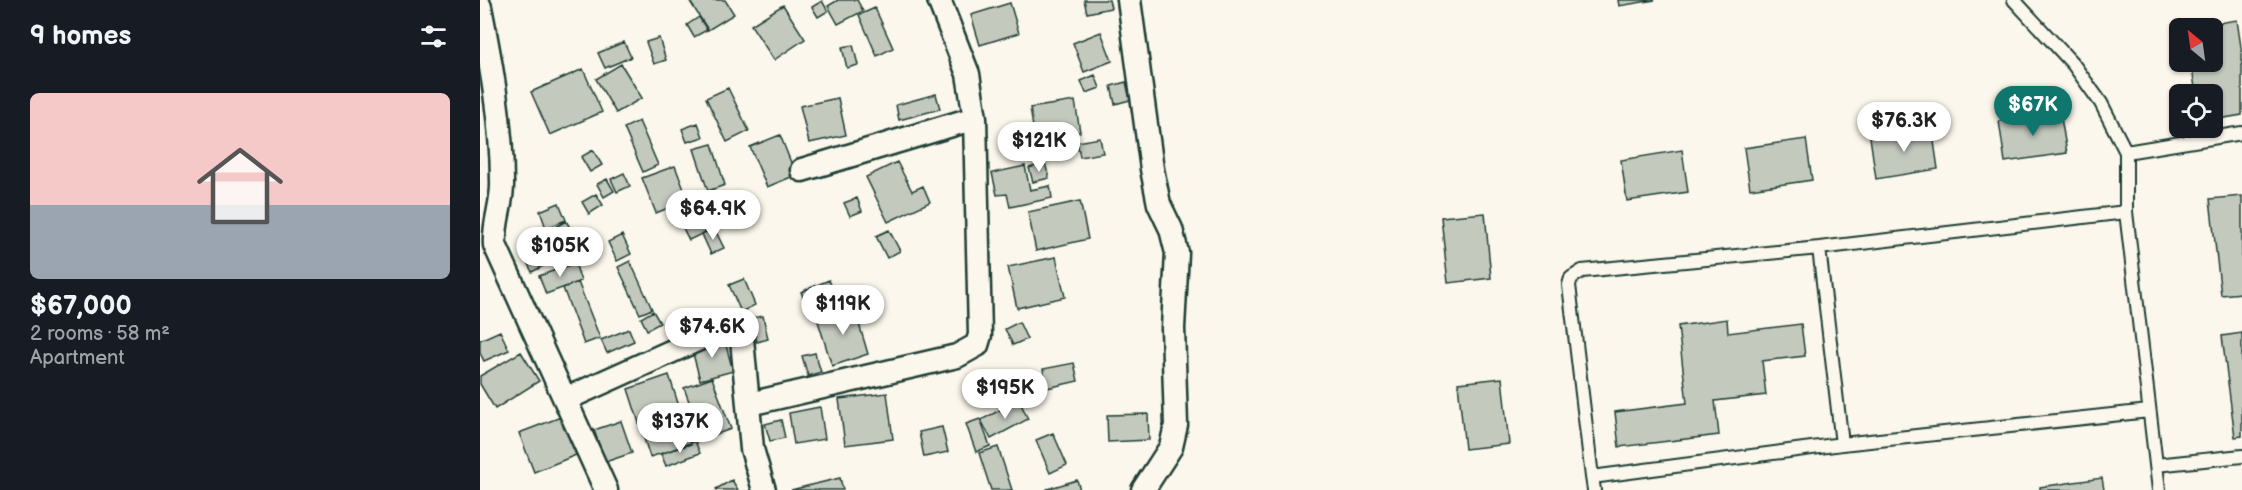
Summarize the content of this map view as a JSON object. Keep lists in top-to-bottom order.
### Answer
{
  "north": "top left",
  "page": {
    "heading": "9 homes",
    "list": [
      {
        "name": "$67,000",
        "note": "2 rooms · 58 m² · Apartment"
      }
    ],
    "price": [
      "$67K",
      "$76.3K",
      "$121K",
      "$64.9K",
      "$105K",
      "$119K",
      "$74.6K",
      "$195K",
      "$137K"
    ]
  }
}
